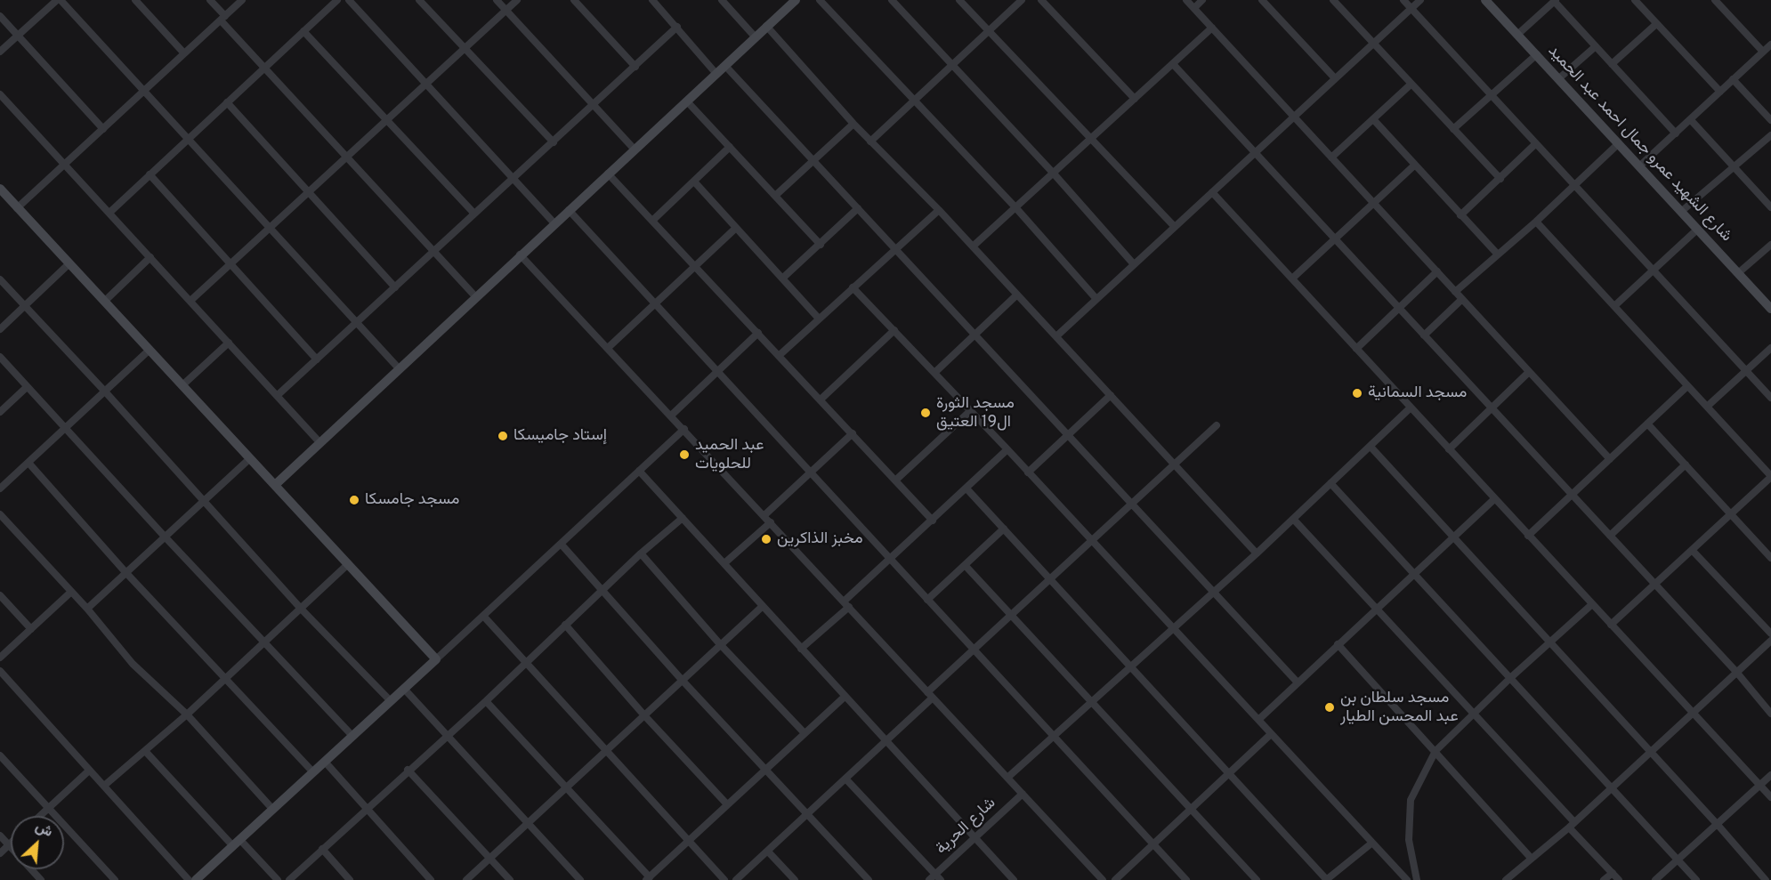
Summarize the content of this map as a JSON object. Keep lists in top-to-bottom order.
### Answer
{
  "streets": {
    "street": ["شارع الشهيد عمرو جمال احمد عبد الحميد", "شارع الحرية"]
  },
  "places": [
    "مسجد السمانية",
    "مسجد الثورة ال19 العتيق",
    "إستاد جاميسكا",
    "عبد الحميد للحلويات",
    "مسجد جامسكا",
    "مخبز الذاكرين",
    "مسجد سلطان بن عبد المحسن الطيار"
  ],
  "north": "top right"
}
